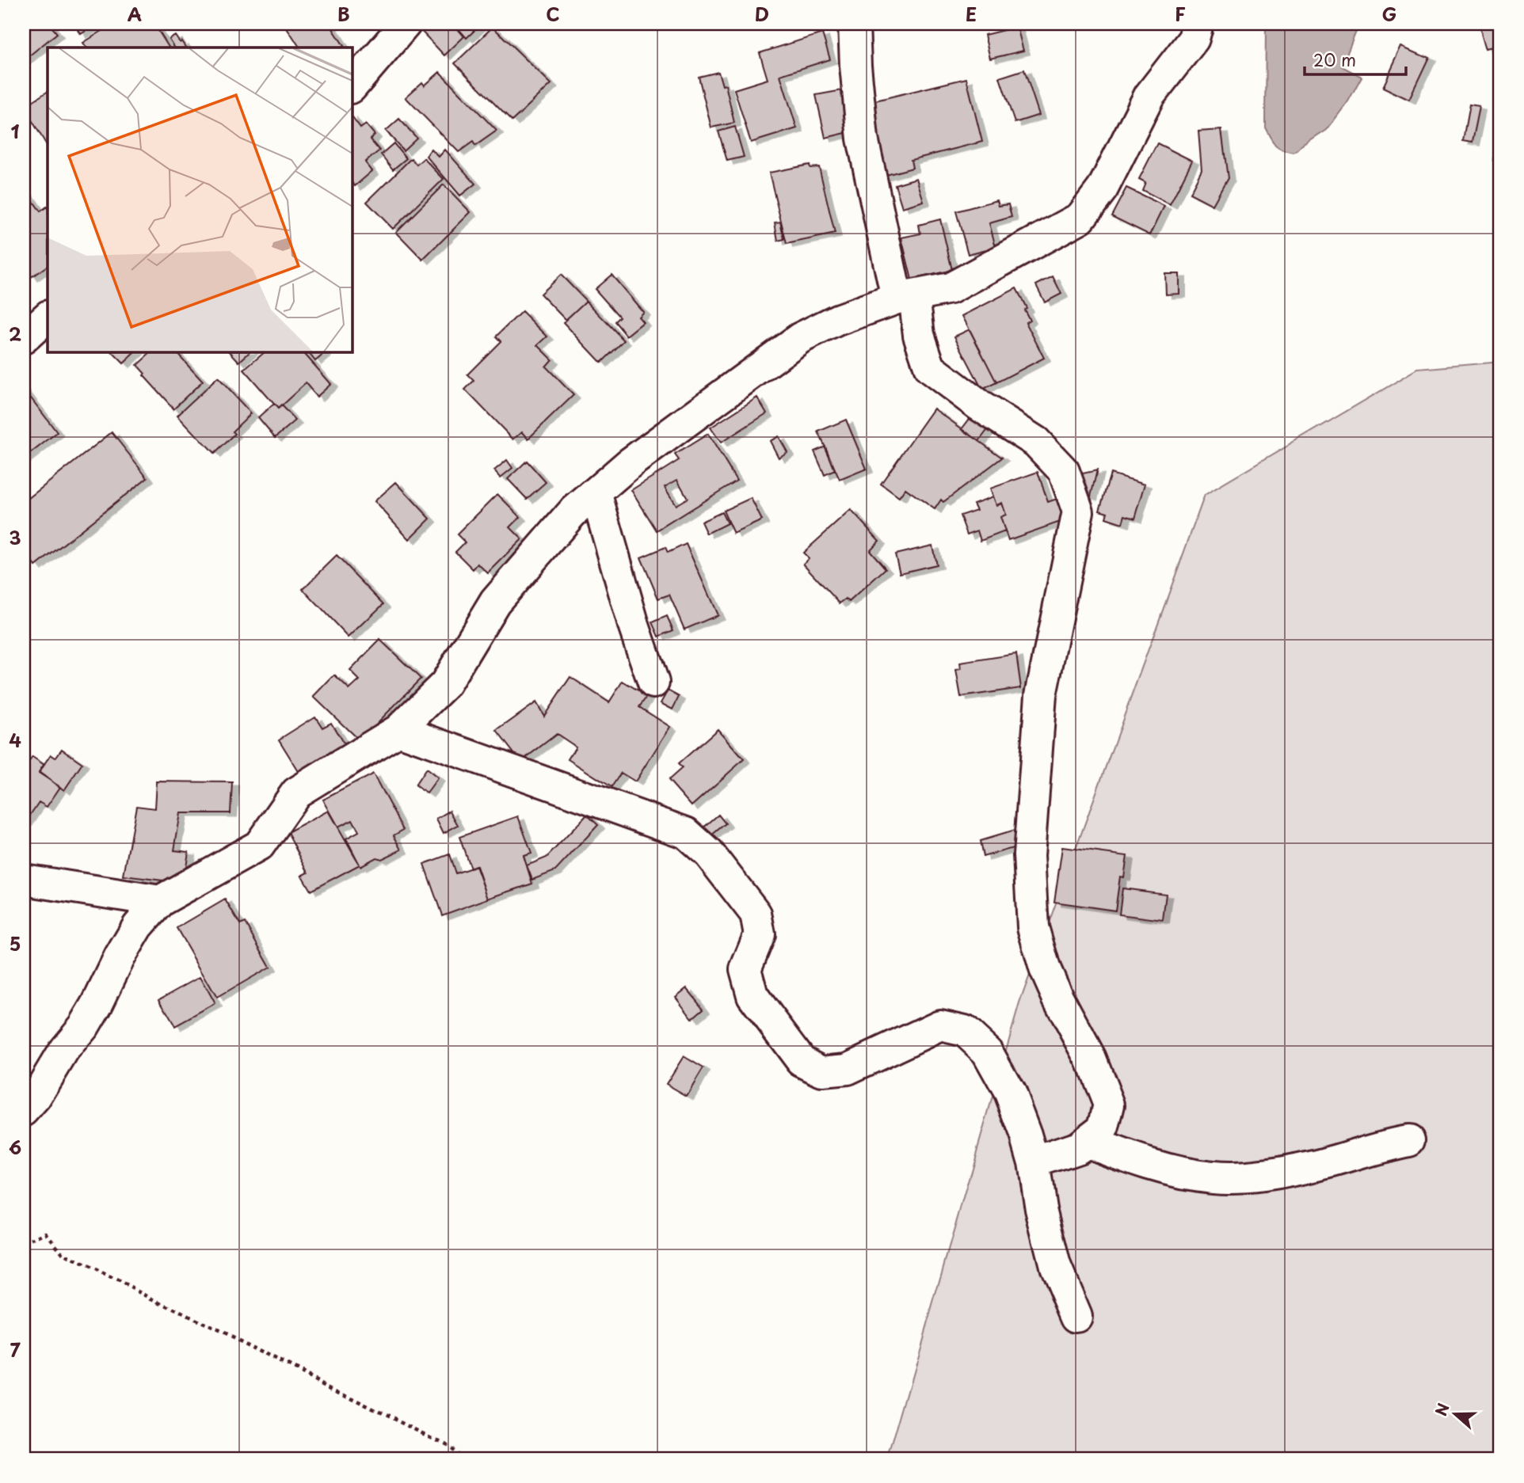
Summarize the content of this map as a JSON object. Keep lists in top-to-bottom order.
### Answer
{
  "scale_bar": "20 m",
  "north": "left",
  "grid": {
    "columns": [
      "A",
      "B",
      "C",
      "D",
      "E",
      "F",
      "G"
    ],
    "rows": [
      "1",
      "2",
      "3",
      "4",
      "5",
      "6",
      "7"
    ]
  }
}
